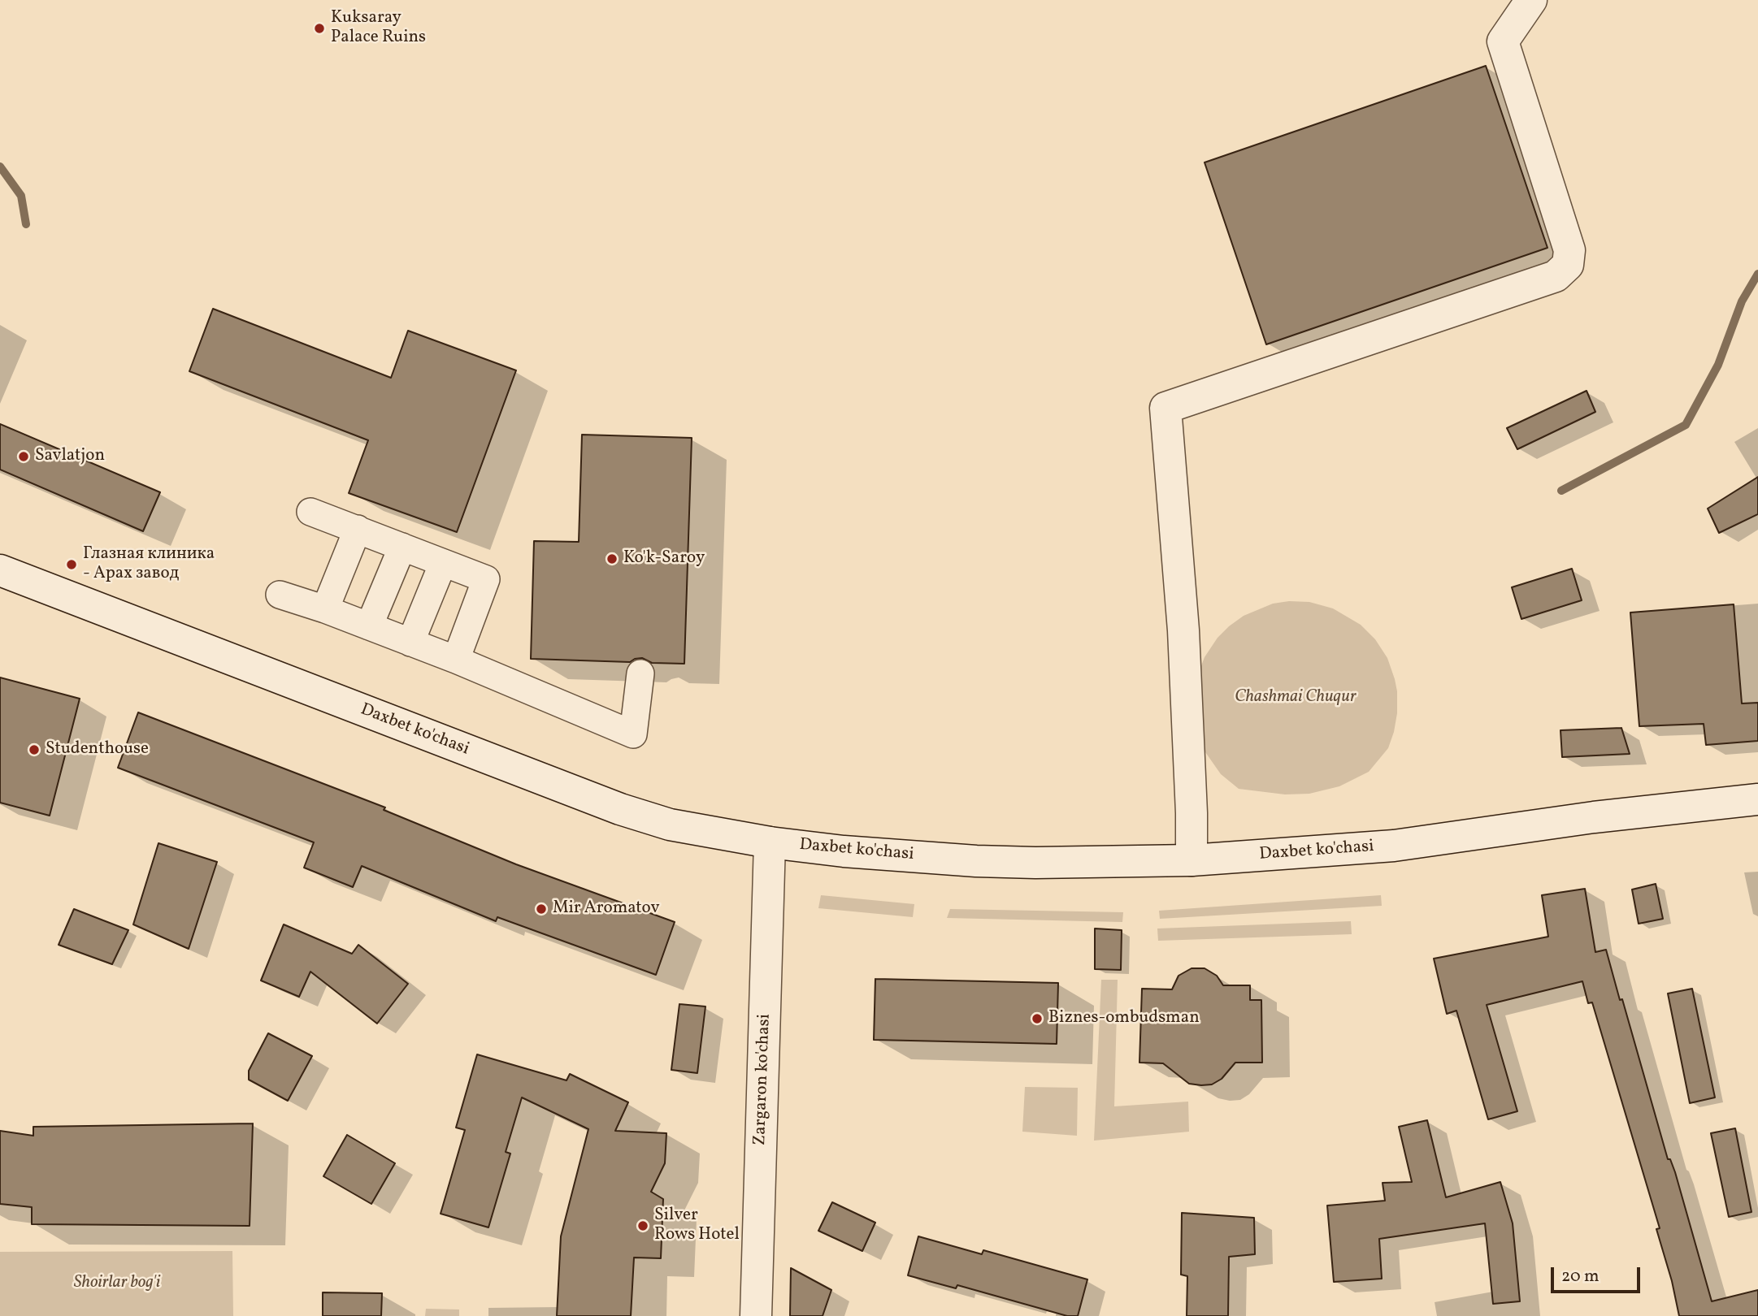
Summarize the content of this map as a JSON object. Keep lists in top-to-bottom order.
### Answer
{
  "streets": {
    "main road": ["Daxbet ko'chasi", "Zargaron ko'chasi"]
  },
  "crossings": [
    ["Daxbet ko'chasi", "Zargaron ko'chasi"]
  ],
  "parks": ["Chashmai Chuqur", "Shoirlar bog'i"],
  "places": [
    "Kuksaray Palace Ruins",
    "Savlatjon",
    "Ko'k-Saroy",
    "Глазная клиника - Арах завод",
    "Studenthouse",
    "Mir Aromatov",
    "Biznes-ombudsman",
    "Silver Rows Hotel"
  ],
  "scale_bar": "20 m"
}
